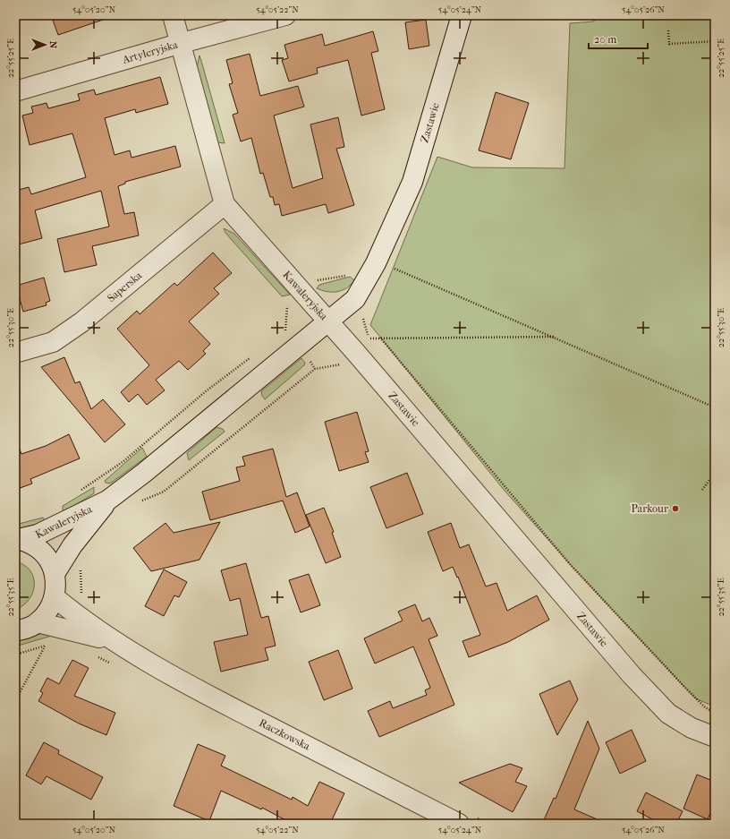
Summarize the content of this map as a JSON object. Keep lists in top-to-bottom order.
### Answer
{
  "streets": {
    "street": [
      "Artyleryjska",
      "Zastawie",
      "Saperska",
      "Kawaleryjska",
      "Raczkowska"
    ]
  },
  "crossings": [
    ["Artyleryjska", "Kawaleryjska"],
    ["Zastawie", "Kawaleryjska"],
    ["Saperska", "Kawaleryjska"]
  ],
  "places": ["Parkour"],
  "scale_bar": "20 m",
  "north": "right",
  "coordinates": [
    "54°05'20\"N",
    "54°05'22\"N",
    "54°05'24\"N",
    "54°05'26\"N",
    "22°55'25\"E",
    "22°55'30\"E",
    "22°55'35\"E"
  ]
}
